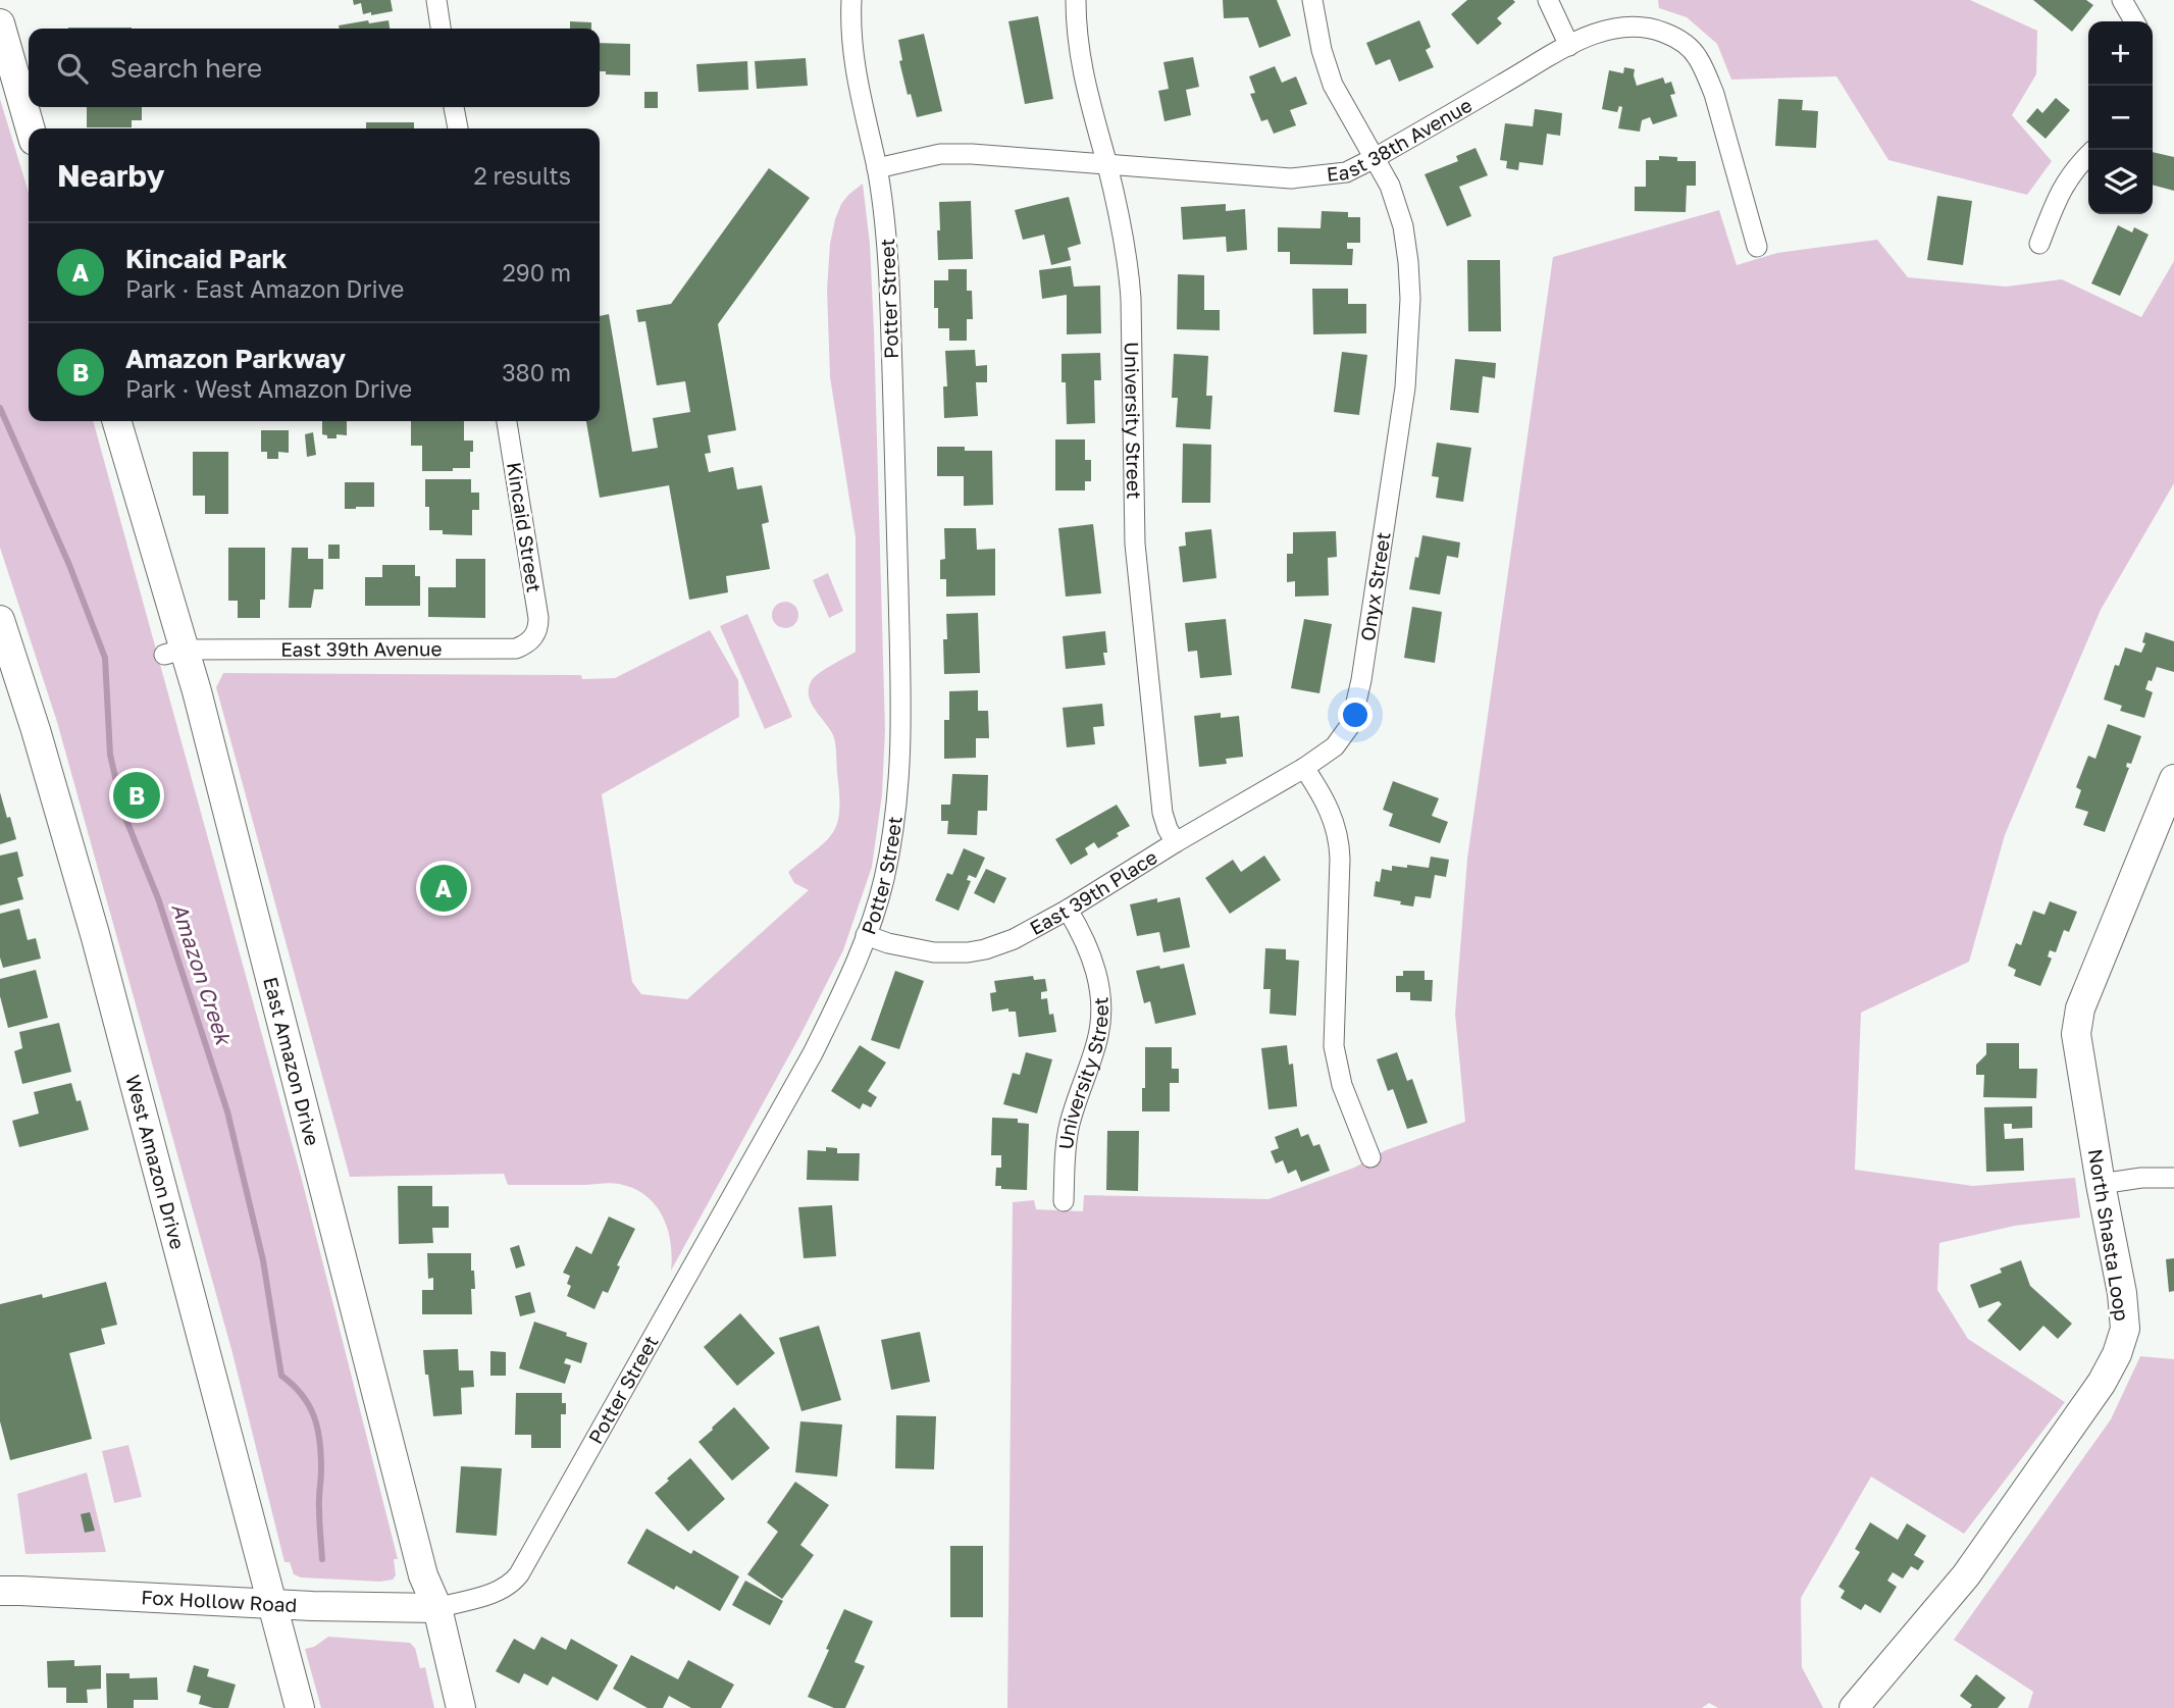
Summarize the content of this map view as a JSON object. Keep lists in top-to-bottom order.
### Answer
{
  "streets": {
    "street": [
      "East 38th Avenue",
      "Potter Street",
      "University Street",
      "Kincaid Street",
      "Onyx Street",
      "East 39th Avenue",
      "East 39th Place",
      "East Amazon Drive",
      "West Amazon Drive",
      "North Shasta Loop",
      "Fox Hollow Road"
    ]
  },
  "crossings": [
    ["East 38th Avenue", "Potter Street"],
    ["East 38th Avenue", "University Street"],
    ["East 38th Avenue", "Onyx Street"],
    ["Potter Street", "East 39th Place"],
    ["Potter Street", "East Amazon Drive"],
    ["Potter Street", "Fox Hollow Road"],
    ["University Street", "East 39th Place"],
    ["Kincaid Street", "East 39th Avenue"],
    ["Onyx Street", "East 39th Place"],
    ["East 39th Avenue", "East Amazon Drive"],
    ["East Amazon Drive", "Fox Hollow Road"],
    ["West Amazon Drive", "Fox Hollow Road"]
  ],
  "water": ["Amazon Creek"],
  "page": {
    "map_buttons": ["+", "−"],
    "search": "Search here",
    "heading": ["Nearby", "2 results"],
    "list": [
      {
        "mark": "A",
        "name": "Kincaid Park",
        "note": "Park · East Amazon Drive",
        "value": "290 m"
      },
      {
        "mark": "B",
        "name": "Amazon Parkway",
        "note": "Park · West Amazon Drive",
        "value": "380 m"
      }
    ],
    "pins": ["B", "A"]
  }
}
